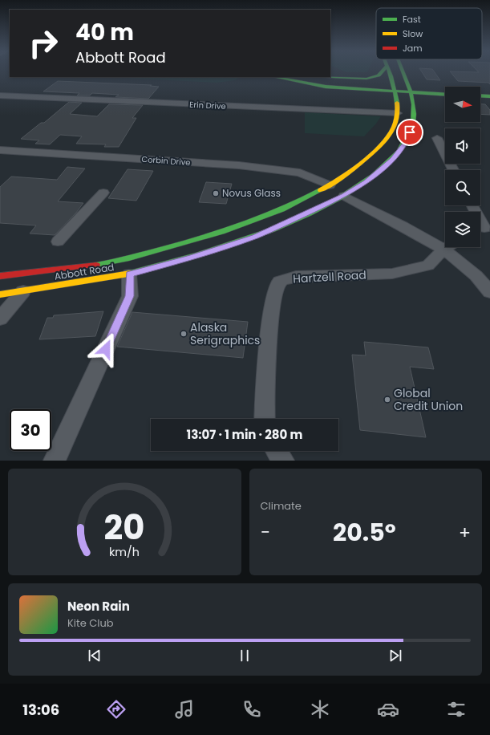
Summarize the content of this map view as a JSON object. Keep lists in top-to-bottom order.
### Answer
{
  "streets": {
    "main road": ["Abbott Road"],
    "street": ["Erin Drive", "Corbin Drive", "Hartzell Road"]
  },
  "crossings": [
    ["Erin Drive", "Abbott Road"],
    ["Corbin Drive", "Abbott Road"],
    ["Corbin Drive", "Hartzell Road"]
  ],
  "places": ["Novus Glass", "Alaska Serigraphics", "Global Credit Union"],
  "legend": ["Fast", "Slow", "Jam"],
  "north": "right",
  "page": {
    "turn": ["40 m", "Abbott Road"],
    "limit": "30",
    "trip": "13:07 · 1 min · 280 m",
    "tile": "Climate",
    "heat": ["−", "20.5°", "+"],
    "song": ["Neon Rain", "Kite Club"],
    "tabs": "13:06",
    "gauge": ["20", "km/h"]
  }
}
